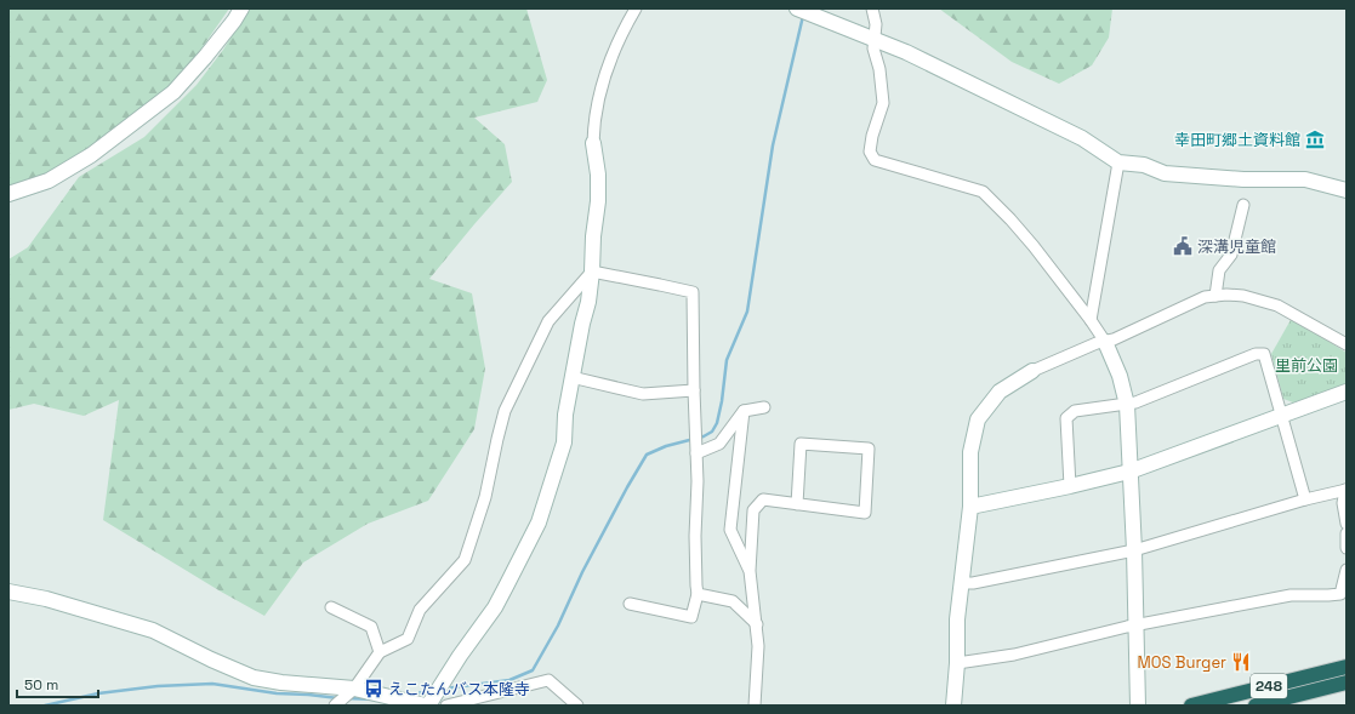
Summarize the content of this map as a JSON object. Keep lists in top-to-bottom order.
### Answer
{
  "streets": {
    "highway": ["248"]
  },
  "parks": ["里前公園"],
  "places": {
    "museum": ["幸田町郷土資料館"],
    "public building": ["深溝児童館"],
    "restaurant": ["MOS Burger"],
    "bus stop": ["えこたんバス本隆寺"]
  },
  "scale_bar": "50 m"
}
